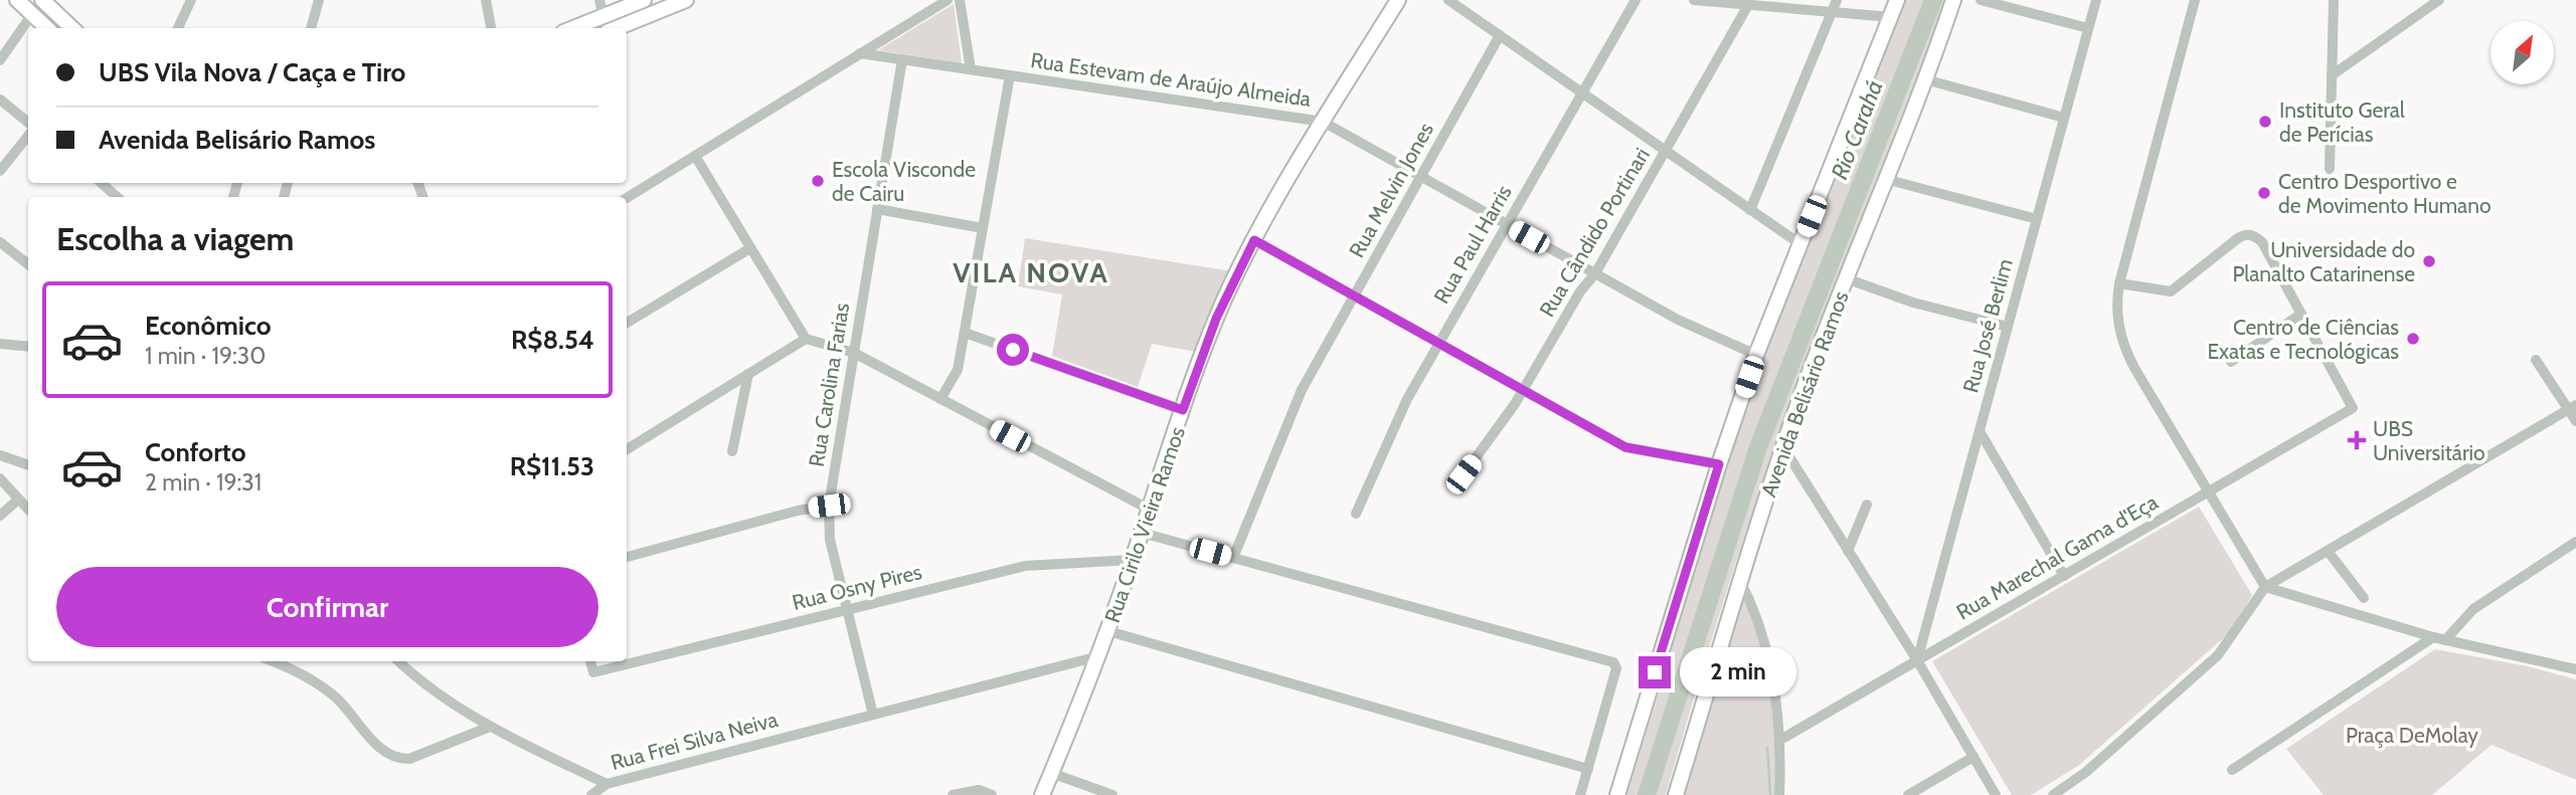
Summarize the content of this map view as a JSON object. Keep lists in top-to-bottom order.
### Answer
{
  "streets": {
    "main road": ["Avenida Belisário Ramos", "Rua Cirilo Vieira Ramos"],
    "street": [
      "Rua Estevam de Araújo Almeida",
      "Rua Melvin Jones",
      "Rua Cândido Portinari",
      "Rua Paul Harris",
      "Rua José Berlim",
      "Rua Carolina Farias",
      "Rua Marechal Gama d'Eça",
      "Rua Osny Pires",
      "Rua Frei Silva Neiva"
    ]
  },
  "crossings": [
    ["Rua Estevam de Araújo Almeida", "Rua Melvin Jones"],
    ["Rua Estevam de Araújo Almeida", "Rua Cândido Portinari"],
    ["Rua Estevam de Araújo Almeida", "Rua Paul Harris"],
    ["Rua Estevam de Araújo Almeida", "Rua Carolina Farias"],
    ["Rua Estevam de Araújo Almeida", "Rua Cirilo Vieira Ramos"],
    ["Rua José Berlim", "Rua Marechal Gama d'Eça"],
    ["Rua Carolina Farias", "Rua Osny Pires"],
    ["Rua Carolina Farias", "Rua Frei Silva Neiva"],
    ["Rua Cirilo Vieira Ramos", "Rua Osny Pires"],
    ["Rua Cirilo Vieira Ramos", "Rua Frei Silva Neiva"]
  ],
  "districts": ["VILA NOVA"],
  "water": ["Rio Carahá"],
  "parks": ["Praça DeMolay"],
  "places": {
    "other": [
      "Instituto Geral de Perícias",
      "Escola Visconde de Cairu",
      "Centro Desportivo e de Movimento Humano",
      "Universidade do Planalto Catarinense",
      "Centro de Ciências Exatas e Tecnológicas"
    ],
    "health": ["UBS Universitário"]
  },
  "north": "top right",
  "page": {
    "banner": ["UBS Vila Nova / Caça e Tiro", "Avenida Belisário Ramos"],
    "heading": "Escolha a viagem",
    "list": [
      {
        "name": "Econômico",
        "note": "1 min · 19:30",
        "value": "R$8.54"
      },
      {
        "name": "Conforto",
        "note": "2 min · 19:31",
        "value": "R$11.53"
      }
    ],
    "buttons": "Confirmar",
    "bubble": "2 min"
  }
}
